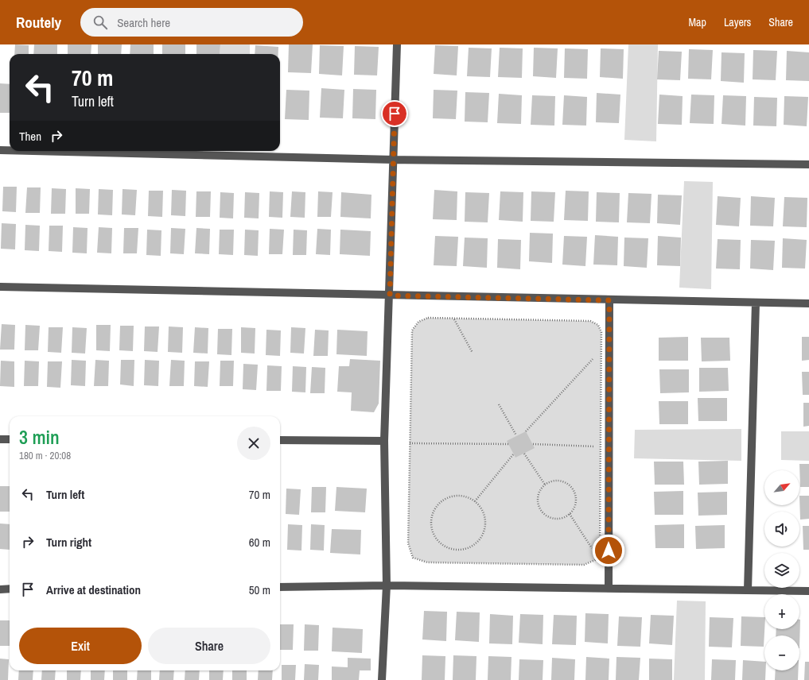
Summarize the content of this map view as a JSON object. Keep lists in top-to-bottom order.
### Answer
{
  "north": "top right",
  "page": {
    "header": "Routely",
    "search": "Search here",
    "nav": ["Map", "Layers", "Share"],
    "turn": ["70 m", "Turn left"],
    "then": "Then",
    "heading": ["3 min", "180 m · 20:08"],
    "map_buttons": ["+", "−"],
    "list": [
      {
        "name": "Turn left",
        "value": "70 m"
      },
      {
        "name": "Turn right",
        "value": "60 m"
      },
      {
        "name": "Arrive at destination",
        "value": "50 m"
      }
    ],
    "buttons": ["Exit", "Share"]
  }
}
